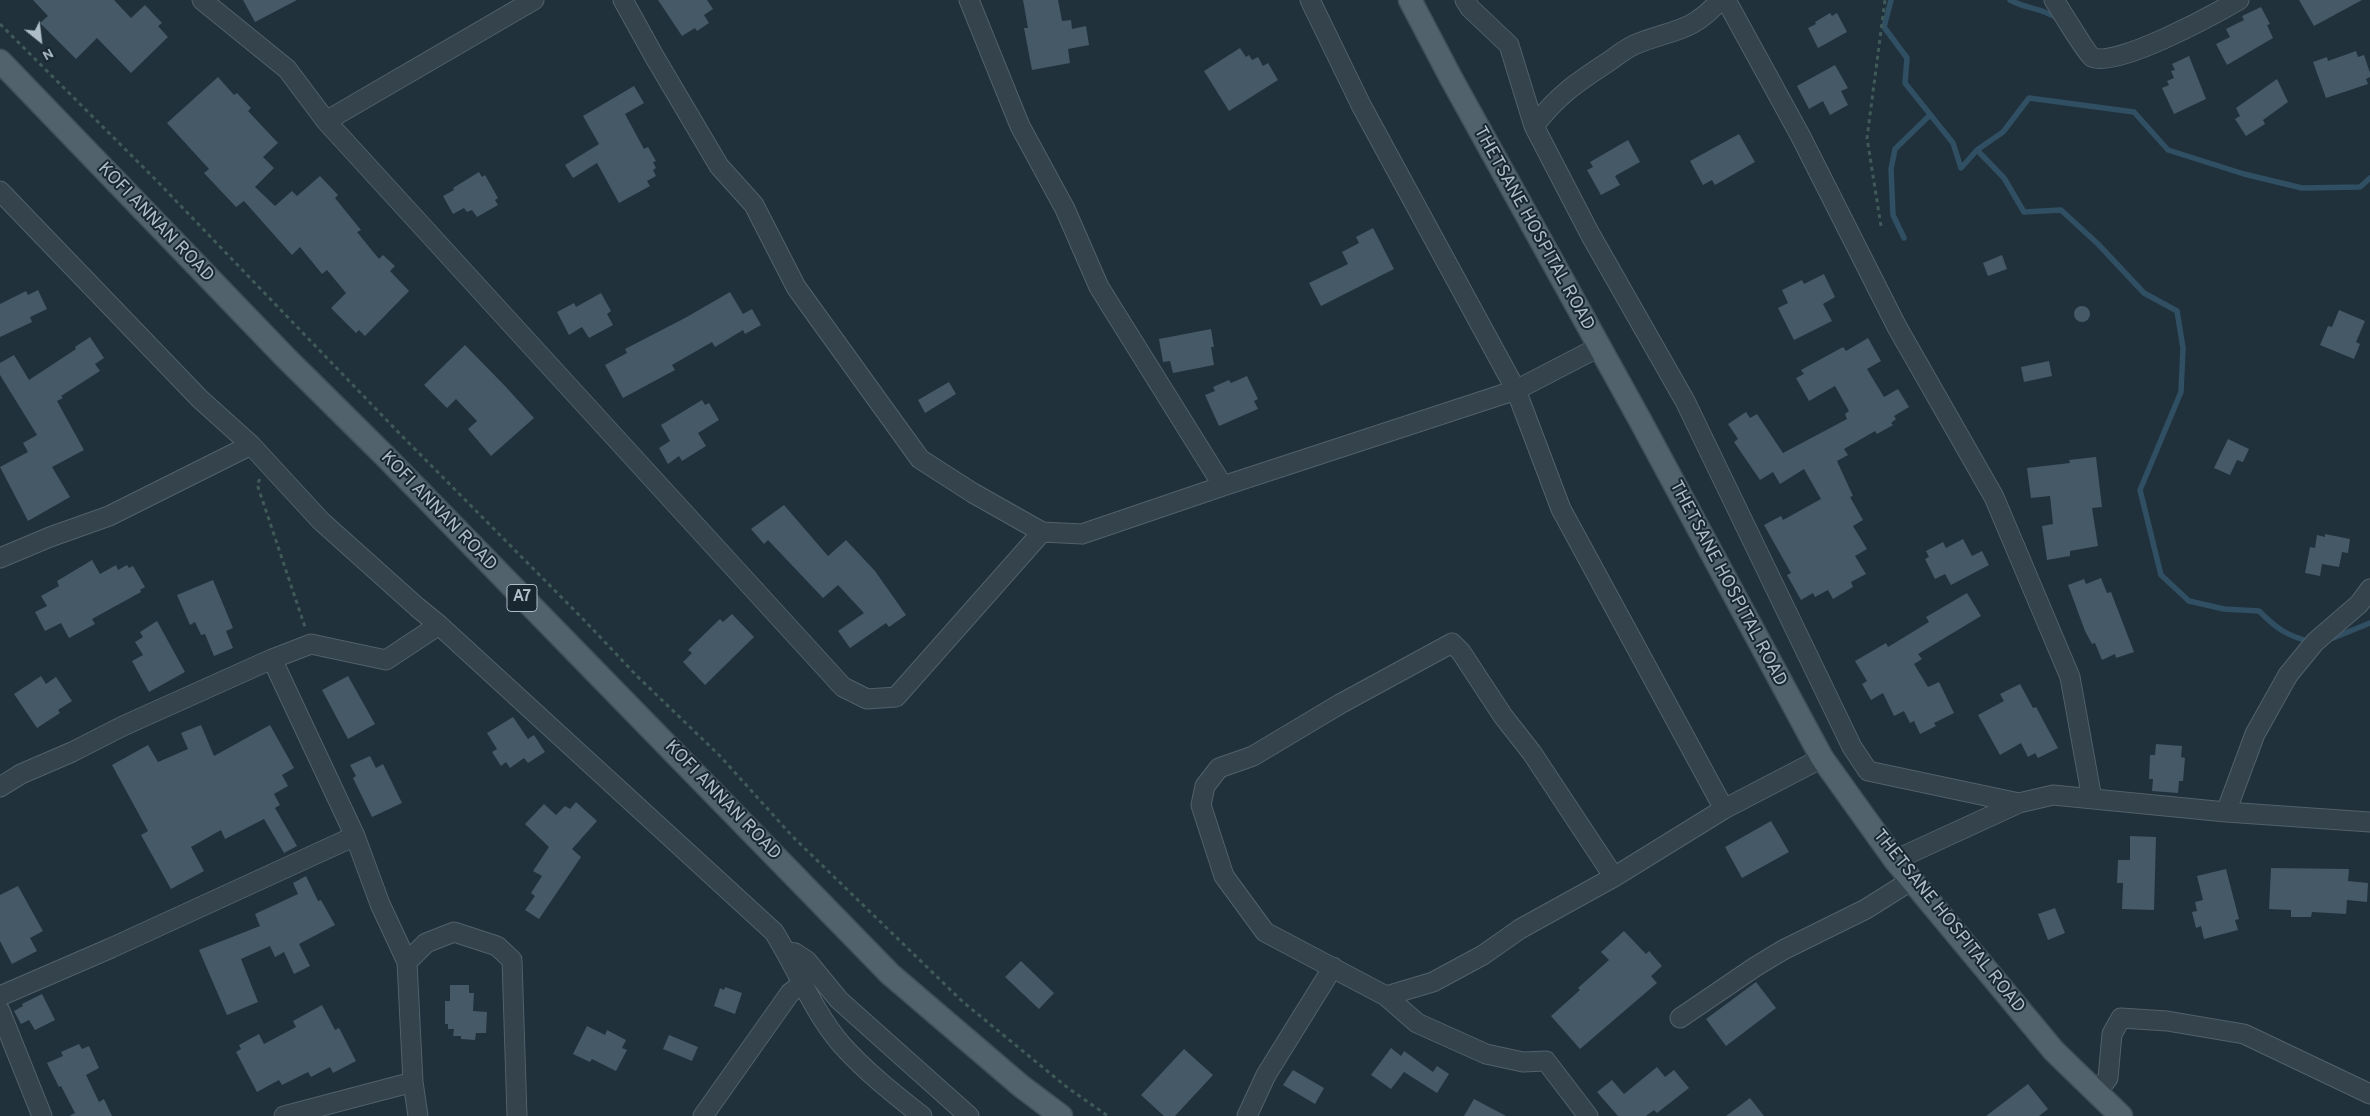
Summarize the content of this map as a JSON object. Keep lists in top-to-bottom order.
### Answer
{
  "streets": {
    "main road": ["KOFI ANNAN ROAD", "THETSANE HOSPITAL ROAD", "A7"]
  },
  "north": "bottom right"
}
